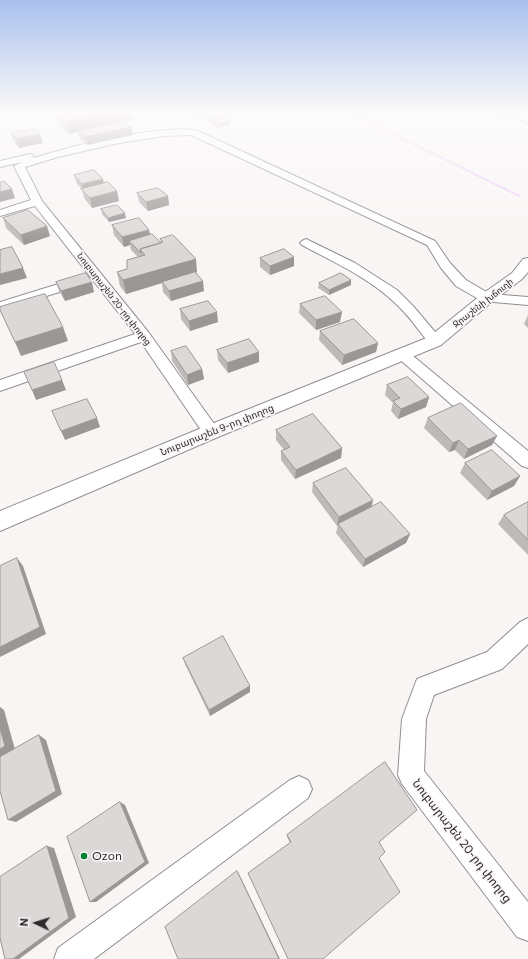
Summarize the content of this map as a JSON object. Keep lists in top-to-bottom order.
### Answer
{
  "streets": {
    "main road": ["Ջրաշենի խճուղի", "Նուբարաշեն 9-րդ փողոց"],
    "street": ["Նուբարաշեն 20-րդ փողոց"]
  },
  "crossings": [
    ["Նուբարաշեն 20-րդ փողոց", "Ջրաշենի խճուղի"],
    ["Նուբարաշեն 20-րդ փողոց", "Նուբարաշեն 9-րդ փողոց"],
    ["Ջրաշենի խճուղի", "Նուբարաշեն 9-րդ փողոց"]
  ],
  "places": ["Ozon"],
  "north": "left"
}
